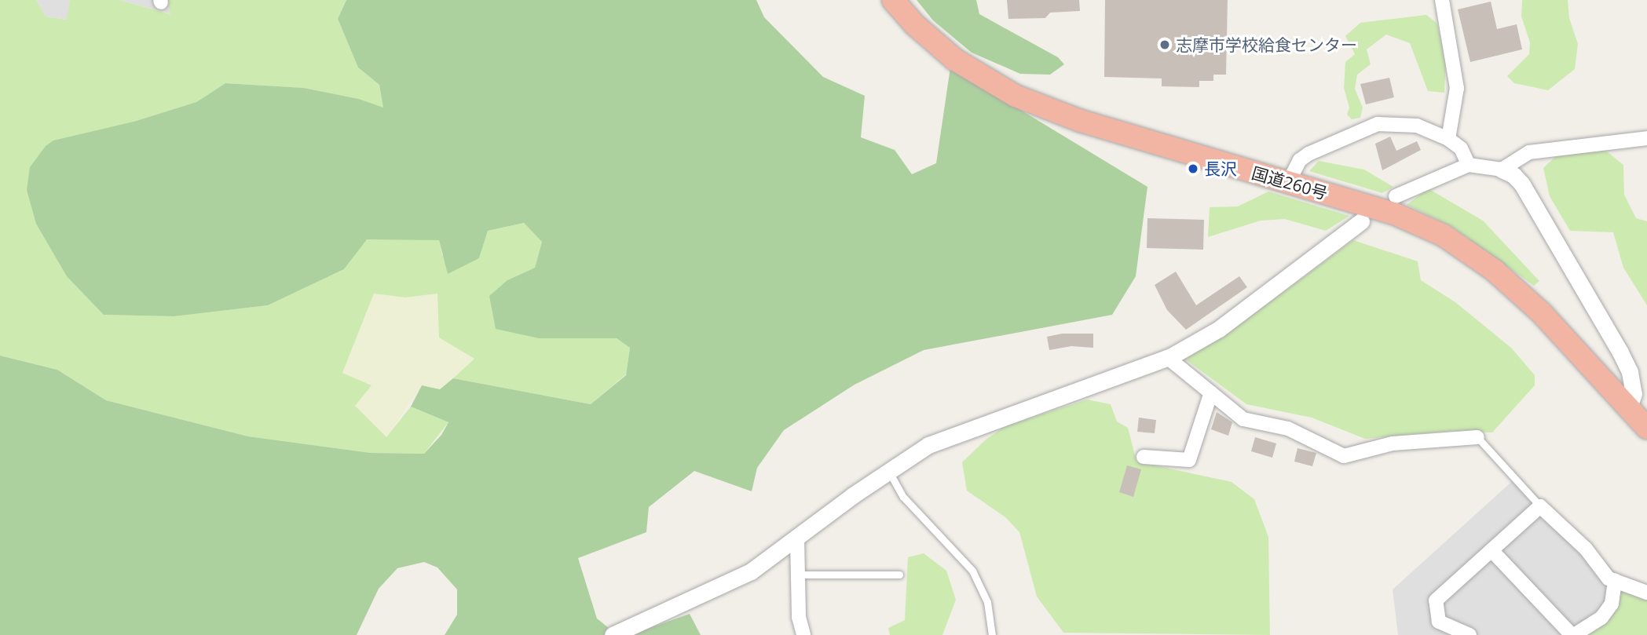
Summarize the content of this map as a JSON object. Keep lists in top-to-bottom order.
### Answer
{
  "streets": {
    "highway": ["国道260号"]
  },
  "places": ["志摩市学校給食センター", "長沢"]
}
